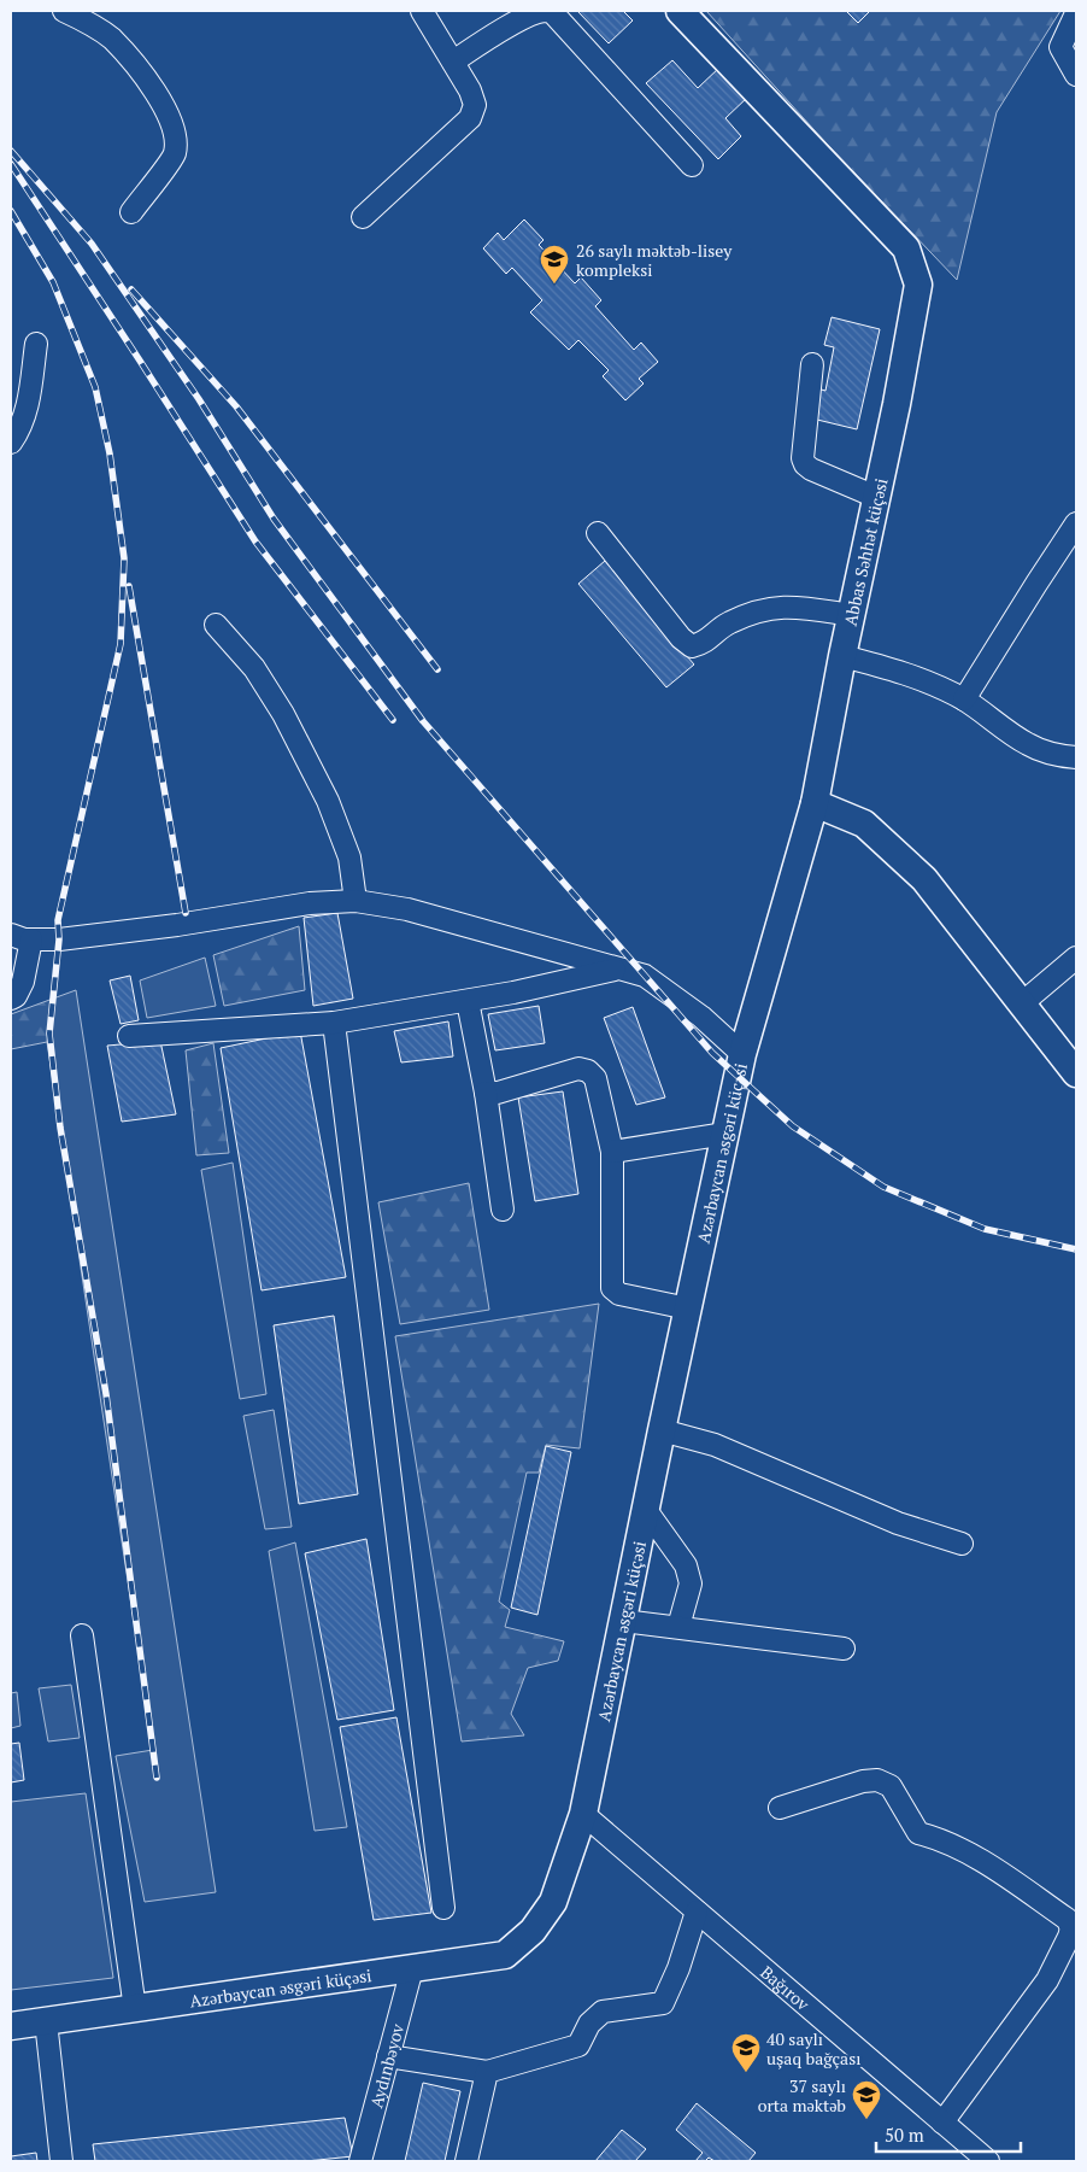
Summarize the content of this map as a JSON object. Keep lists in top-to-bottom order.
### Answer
{
  "streets": {
    "main road": ["Abbas Səhhət küçəsi", "Azərbaycan əsgəri küçəsi"],
    "street": ["Bağırov", "Aydınbəyov"]
  },
  "crossings": [
    ["Abbas Səhhət küçəsi", "Azərbaycan əsgəri küçəsi"],
    ["Azərbaycan əsgəri küçəsi", "Bağırov"],
    ["Azərbaycan əsgəri küçəsi", "Aydınbəyov"]
  ],
  "places": {
    "school or university": ["26 saylı məktəb-lisey kompleksi", "40 saylı uşaq bağçası", "37 saylı orta məktəb"]
  },
  "scale_bar": "50 m"
}
